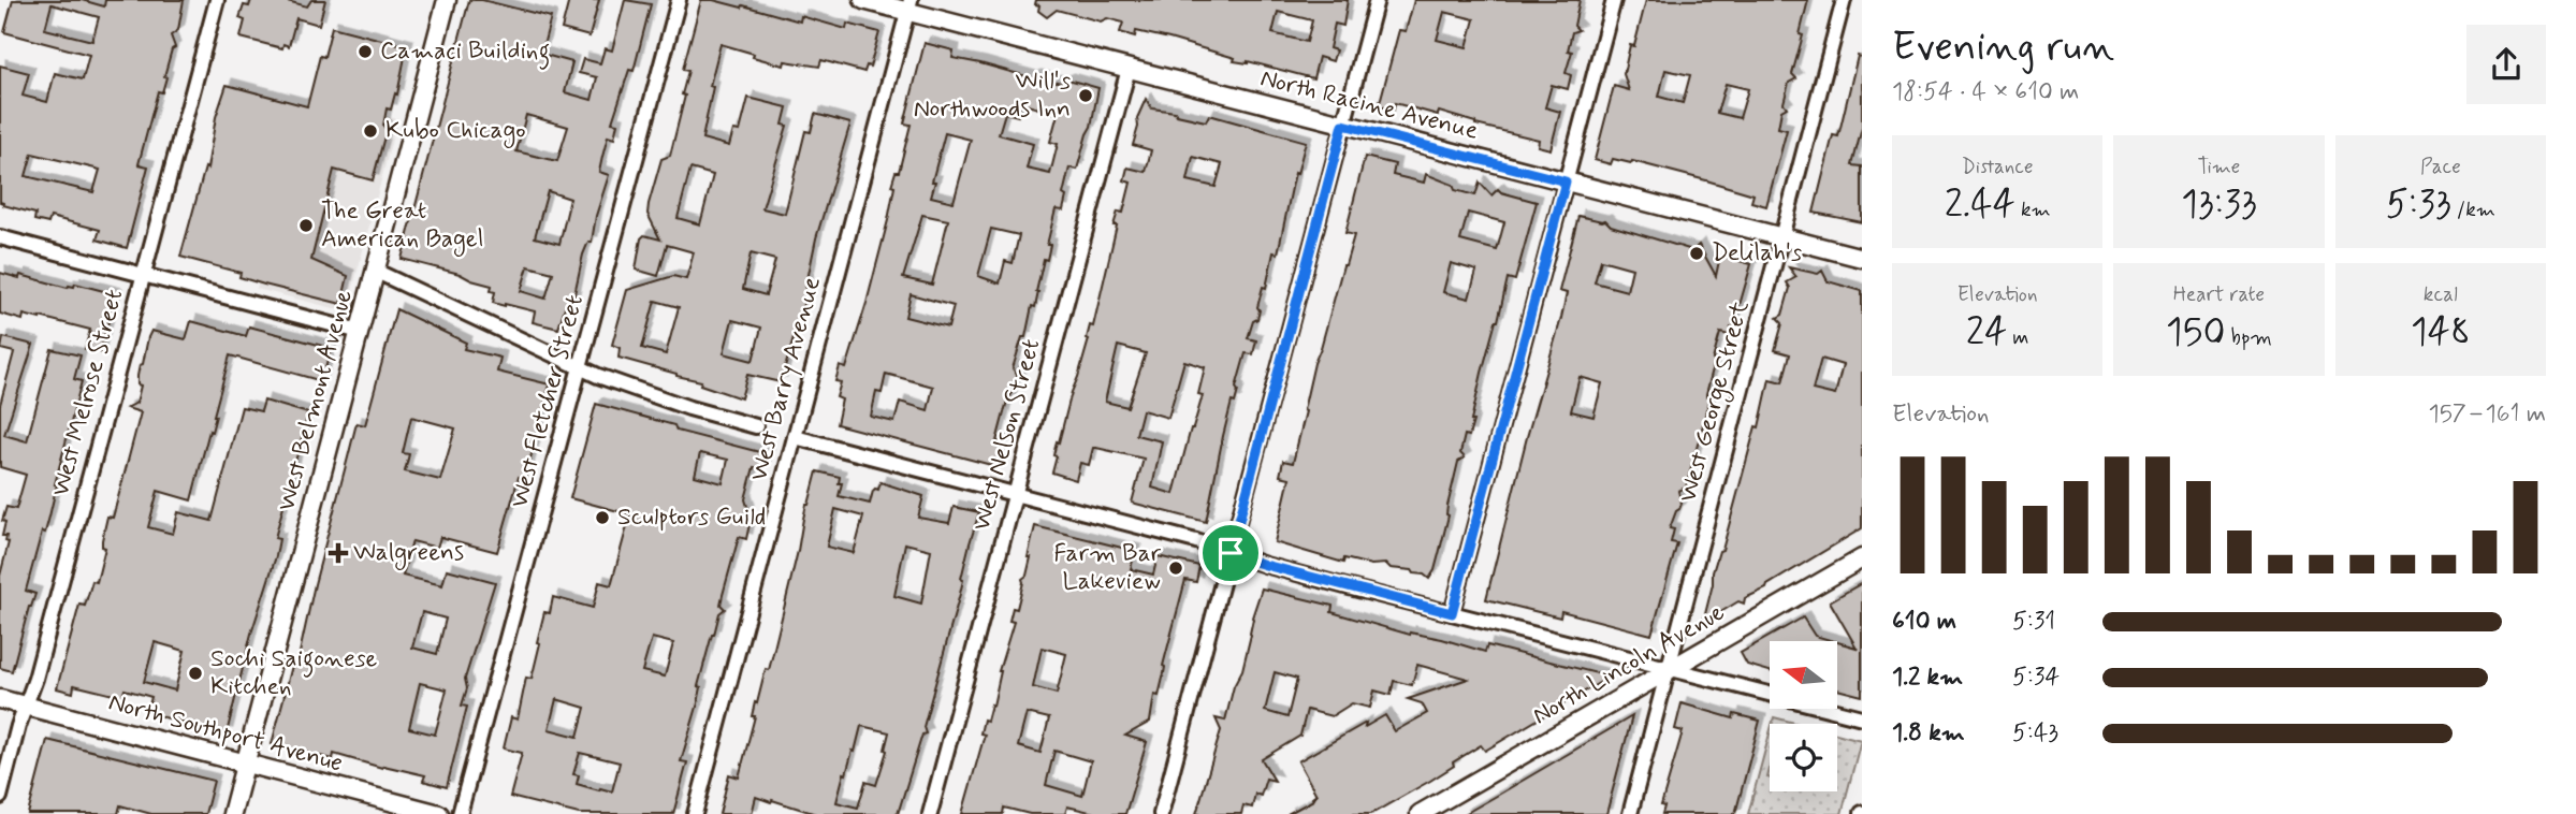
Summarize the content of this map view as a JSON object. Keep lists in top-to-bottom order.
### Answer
{
  "streets": {
    "street": [
      "North Racine Avenue",
      "West Barry Avenue",
      "West Melrose Street",
      "West Belmont Avenue",
      "West Fletcher Street",
      "West George Street",
      "West Nelson Street",
      "North Lincoln Avenue",
      "North Southport Avenue"
    ]
  },
  "crossings": [
    ["North Racine Avenue", "West Barry Avenue"],
    ["North Racine Avenue", "West George Street"],
    ["North Racine Avenue", "West Nelson Street"],
    ["West Melrose Street", "North Southport Avenue"],
    ["West Belmont Avenue", "North Southport Avenue"],
    ["West George Street", "North Lincoln Avenue"]
  ],
  "places": {
    "other": [
      "Camaci Building",
      "Will's Northwoods Inn",
      "Kubo Chicago",
      "The Great American Bagel",
      "Delilah's",
      "Sculptors Guild",
      "Farm Bar Lakeview",
      "Sochi Saigonese Kitchen"
    ],
    "health": ["Walgreens"]
  },
  "north": "left",
  "page": {
    "heading": ["Evening run", "18:54 · 4 × 610 m"],
    "stats": [
      ["Distance", "2.44 km"],
      ["Time", "13:33"],
      ["Pace", "5:33 /km"],
      ["Elevation", "24 m"],
      ["Heart rate", "150 bpm"],
      ["kcal", "148"]
    ],
    "chart": ["Elevation", "157–161 m"],
    "list": [
      {
        "name": "610 m",
        "note": "5:31"
      },
      {
        "name": "1.2 km",
        "note": "5:34"
      },
      {
        "name": "1.8 km",
        "note": "5:43"
      }
    ]
  }
}
